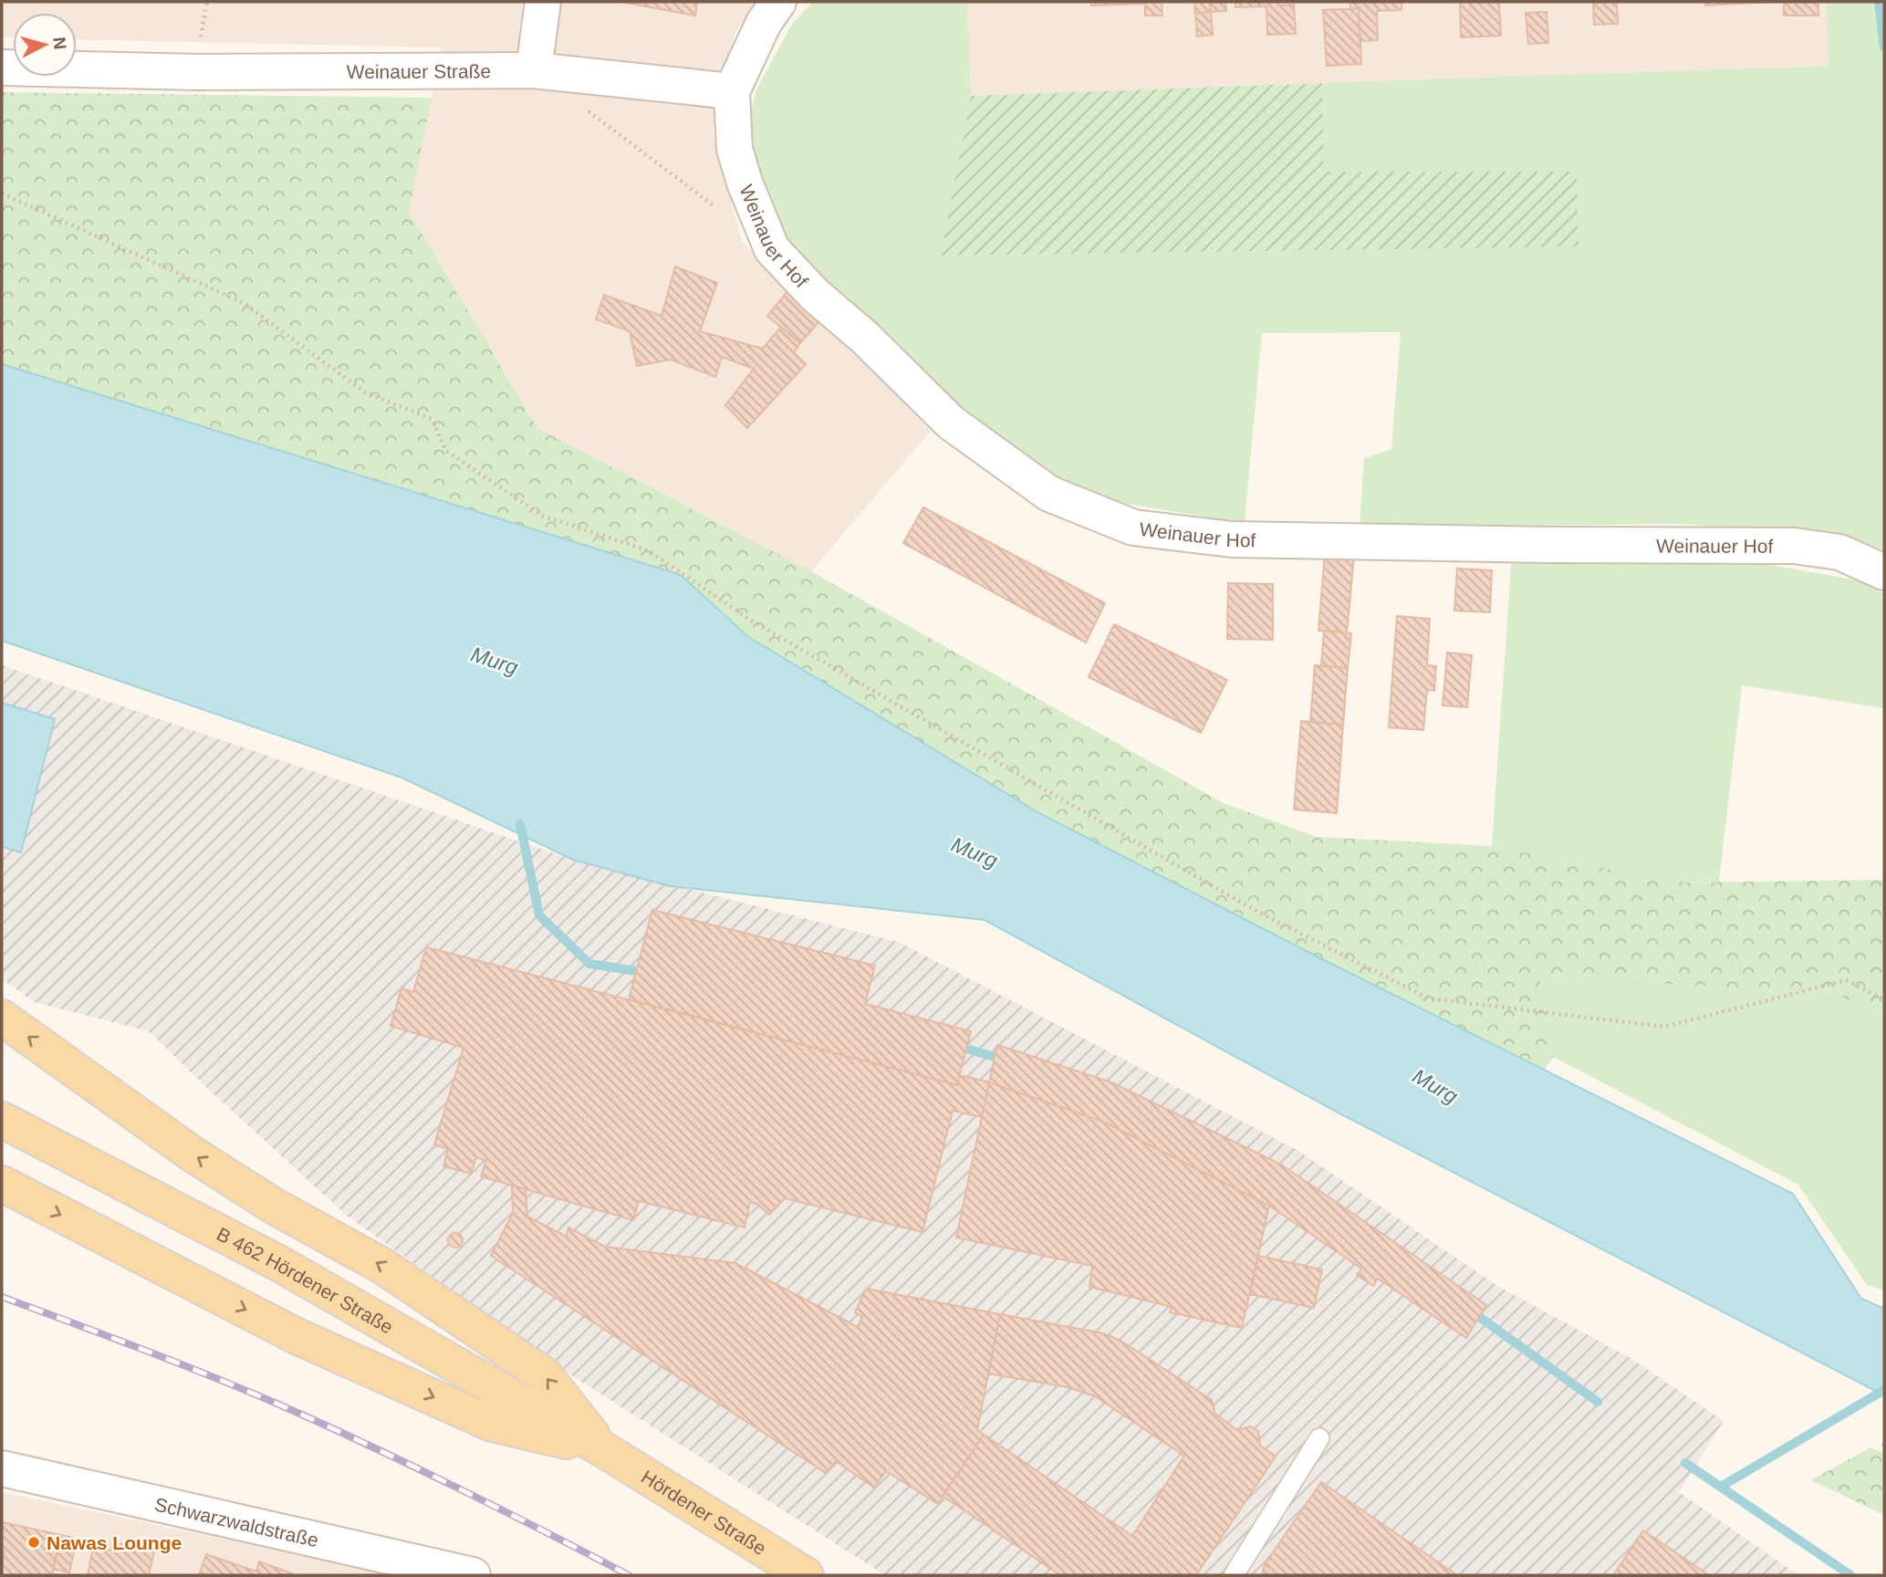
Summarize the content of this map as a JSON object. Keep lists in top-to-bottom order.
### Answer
{
  "streets": {
    "main road": ["B 462 Hördener Straße", "Hördener Straße"],
    "street": ["Weinauer Straße", "Weinauer Hof", "Schwarzwaldstraße"]
  },
  "crossings": [
    ["Weinauer Straße", "Weinauer Hof"],
    ["B 462 Hördener Straße", "Hördener Straße"]
  ],
  "water": ["Murg"],
  "places": ["Nawas Lounge"],
  "north": "right"
}
